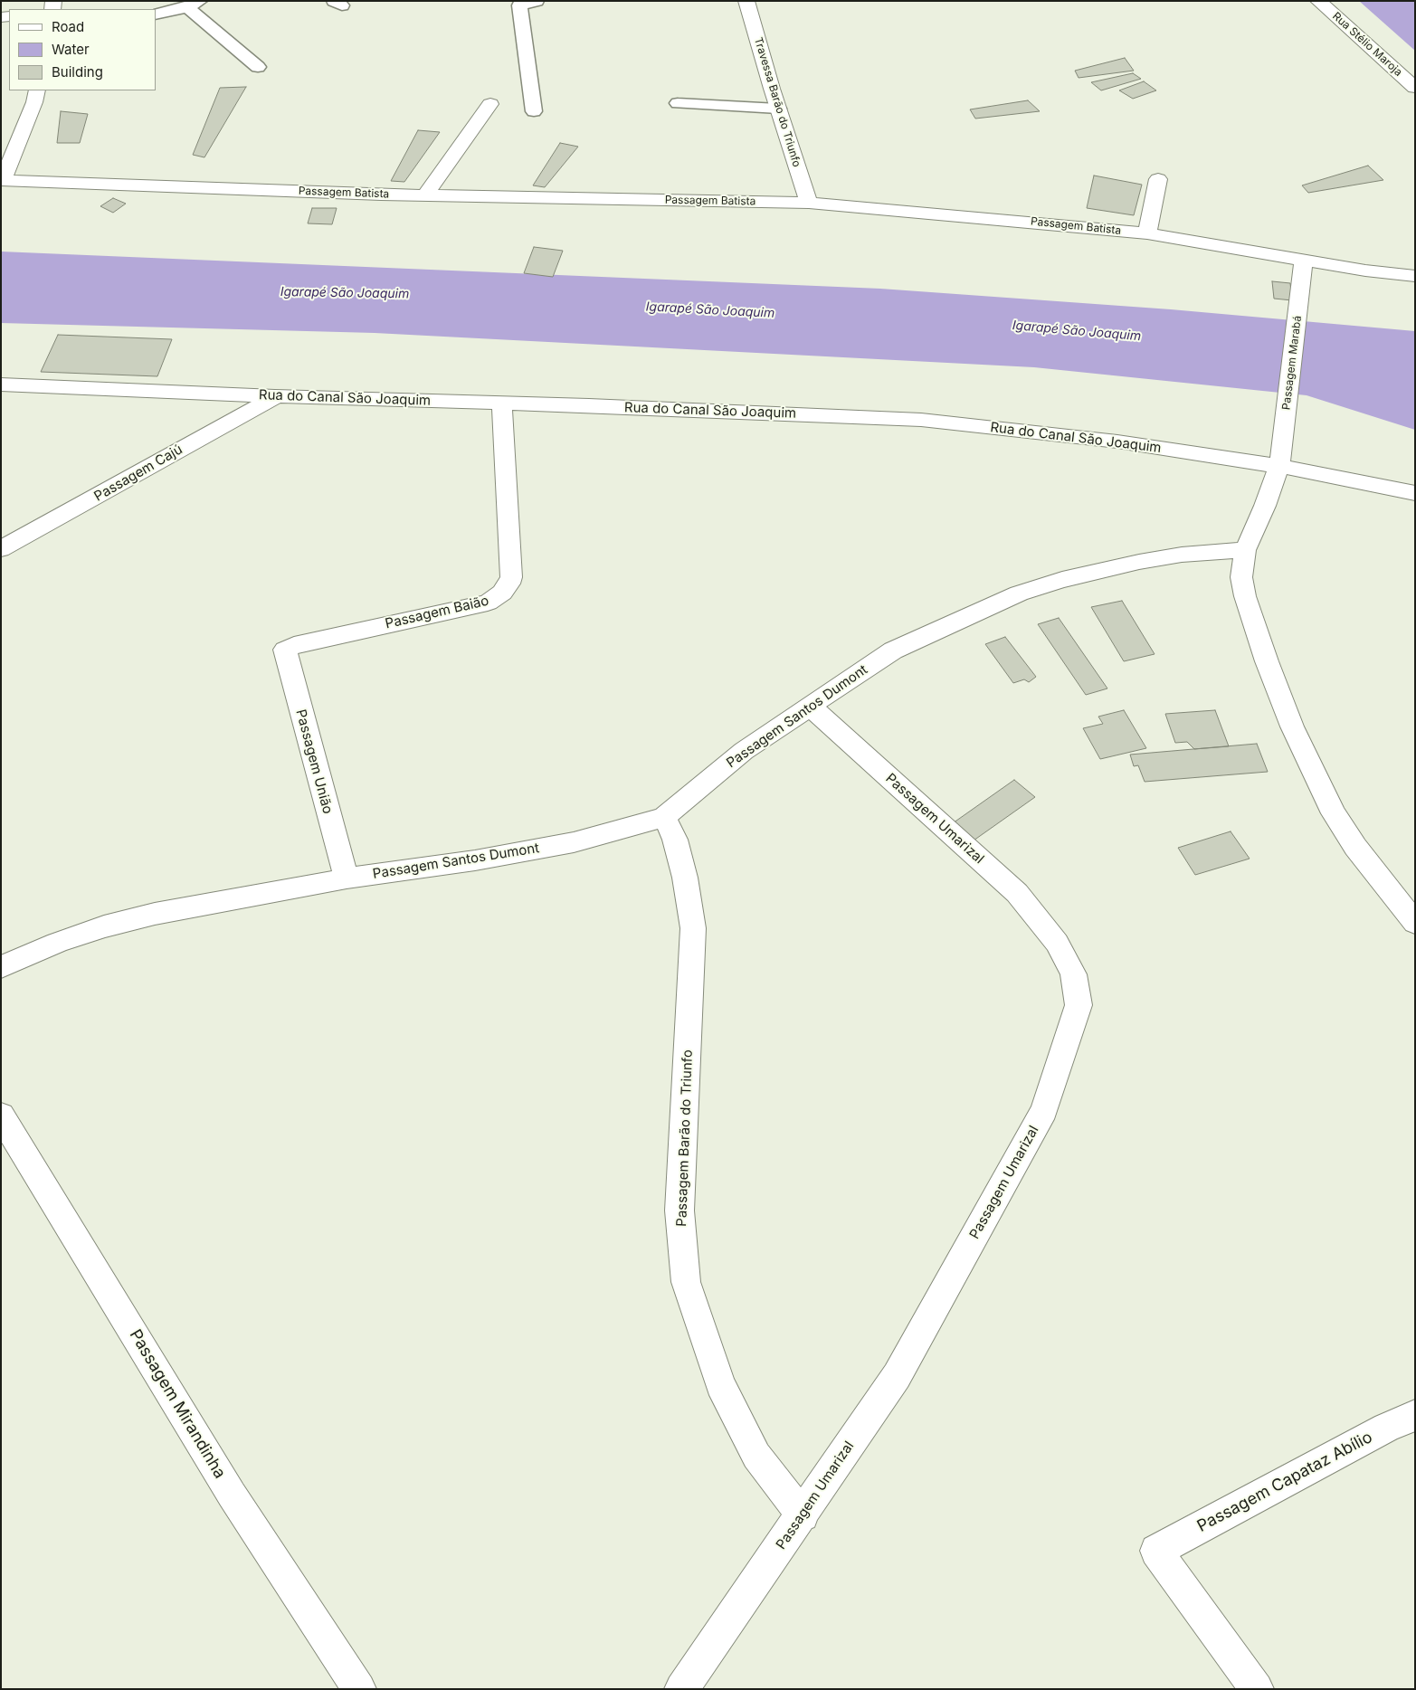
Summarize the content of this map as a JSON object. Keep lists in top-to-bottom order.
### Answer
{
  "streets": {
    "street": [
      "Rua Stélio Maroja",
      "Travessa Barão do Triunfo",
      "Passagem Batista",
      "Passagem Marabá",
      "Rua do Canal São Joaquim",
      "Passagem Cajú",
      "Passagem Baião",
      "Passagem Santos Dumont",
      "Passagem União",
      "Passagem Umarizal",
      "Passagem Barão do Triunfo",
      "Passagem Mirandinha",
      "Passagem Capataz Abílio"
    ]
  },
  "crossings": [
    ["Travessa Barão do Triunfo", "Passagem Batista"],
    ["Passagem Batista", "Passagem Marabá"],
    ["Passagem Marabá", "Rua do Canal São Joaquim"],
    ["Rua do Canal São Joaquim", "Passagem Cajú"],
    ["Rua do Canal São Joaquim", "Passagem Baião"],
    ["Passagem Baião", "Passagem União"],
    ["Passagem Santos Dumont", "Passagem União"],
    ["Passagem Santos Dumont", "Passagem Umarizal"],
    ["Passagem Santos Dumont", "Passagem Barão do Triunfo"],
    ["Passagem Umarizal", "Passagem Barão do Triunfo"]
  ],
  "water": ["Igarapé São Joaquim"],
  "legend": ["Road", "Water", "Building"]
}
